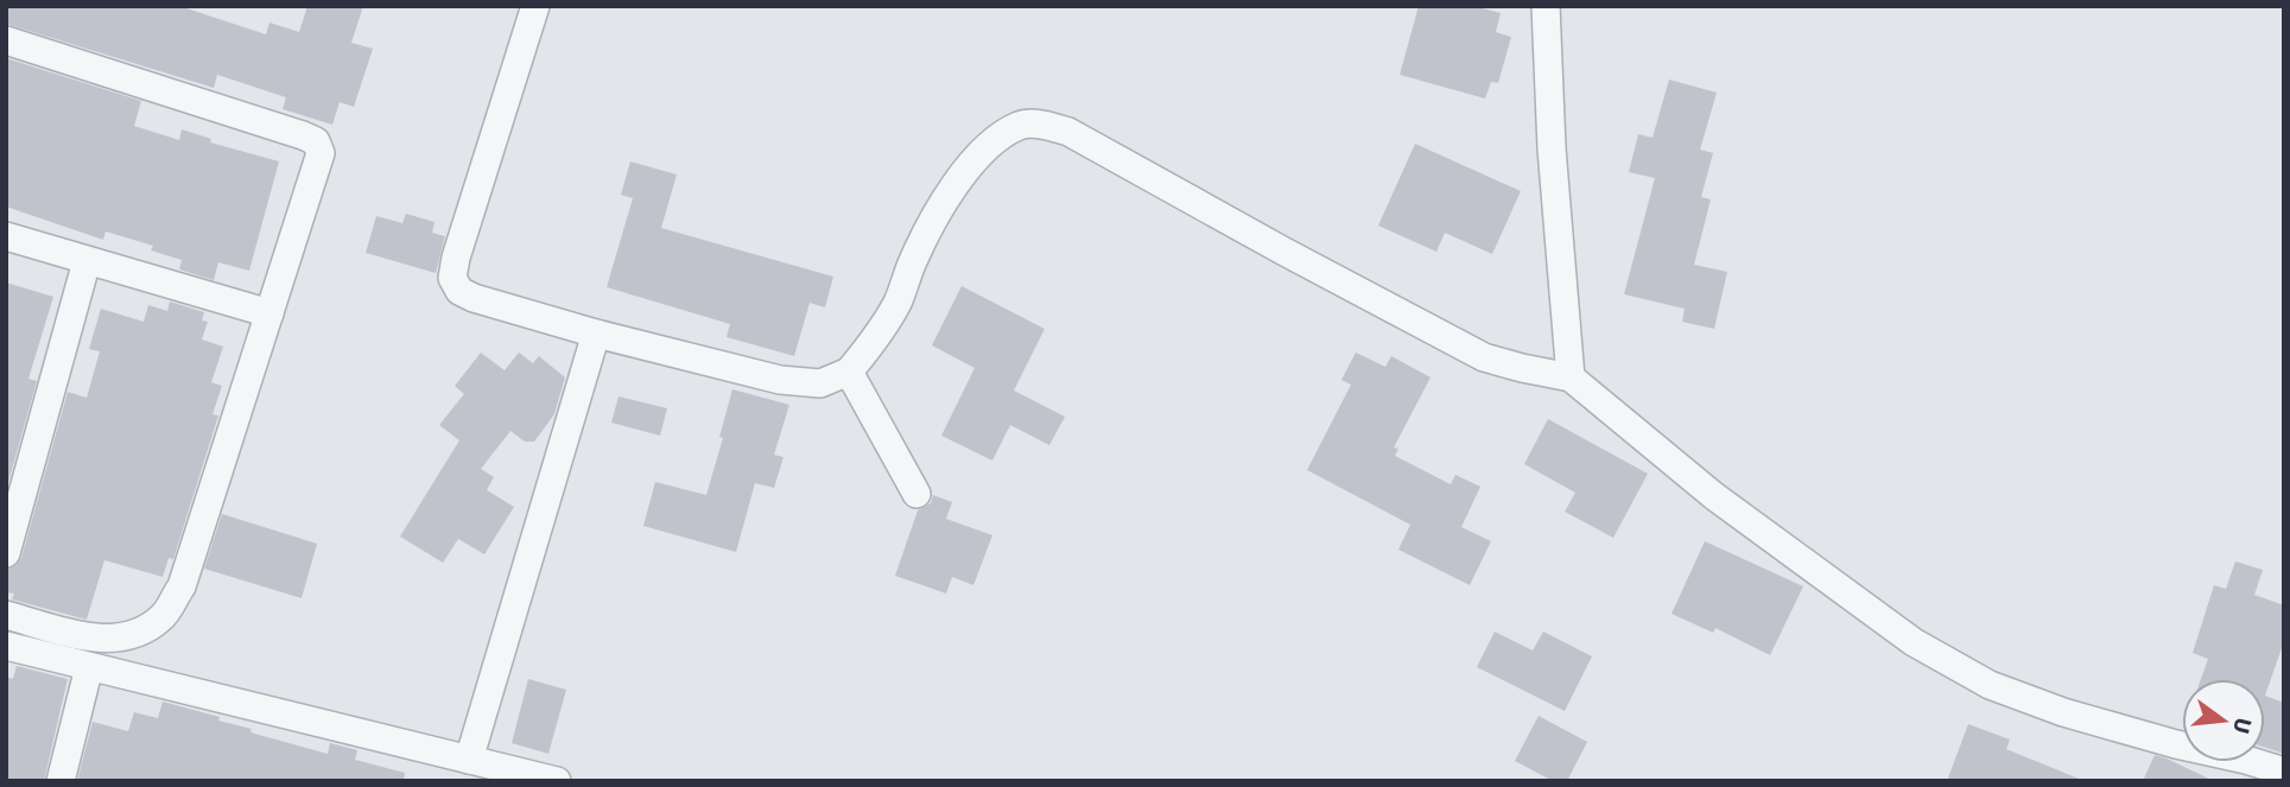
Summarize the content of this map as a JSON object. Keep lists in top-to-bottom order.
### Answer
{
  "north": "right"
}
